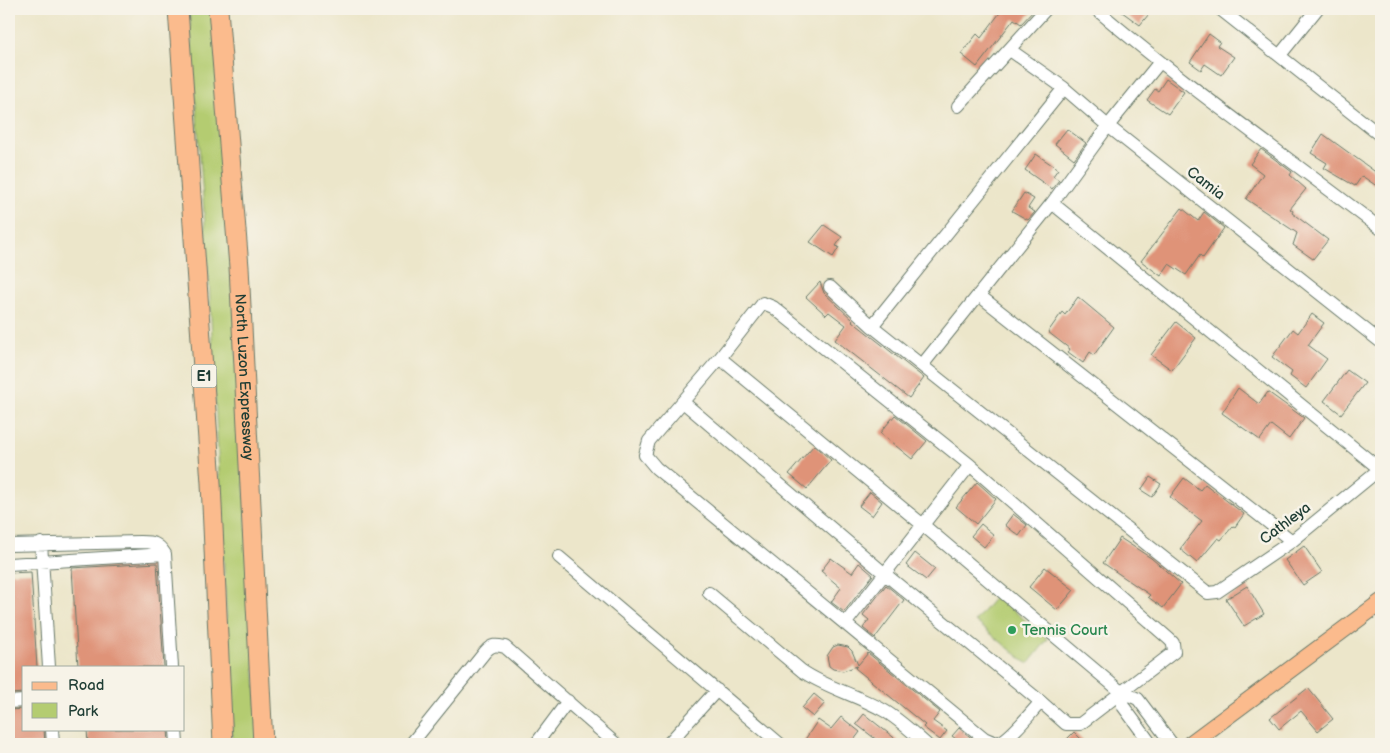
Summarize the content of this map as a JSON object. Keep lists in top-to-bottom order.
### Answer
{
  "streets": {
    "highway": ["E1", "North Luzon Expressway"],
    "street": ["Camia", "Cathleya"]
  },
  "places": ["Tennis Court"],
  "legend": ["Road", "Park"]
}
